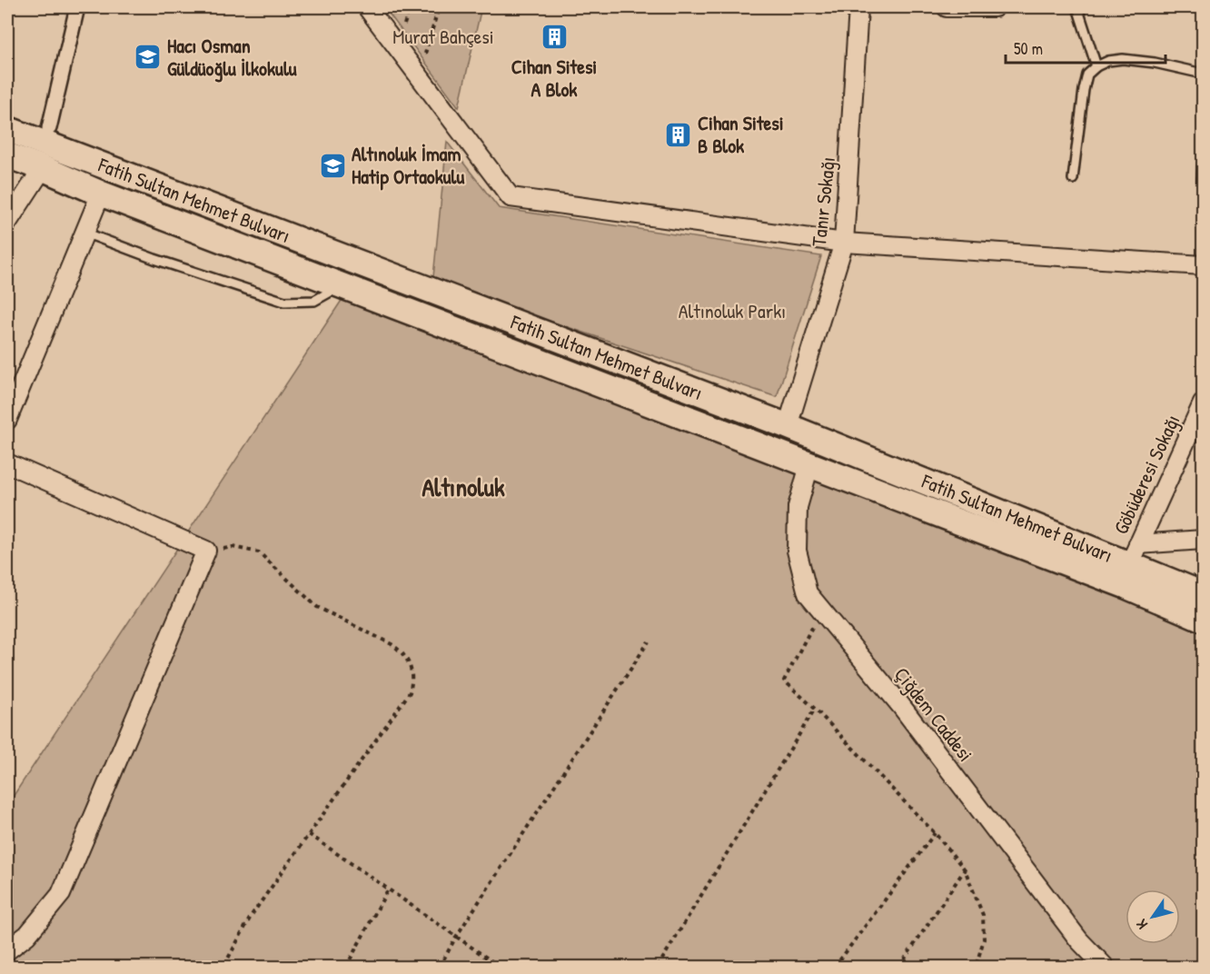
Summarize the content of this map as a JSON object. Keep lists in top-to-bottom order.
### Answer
{
  "streets": {
    "main road": ["Fatih Sultan Mehmet Bulvarı"],
    "street": ["Tanır Sokağı", "Göbüderesi Sokağı", "Çiğdem Caddesi"]
  },
  "crossings": [
    ["Fatih Sultan Mehmet Bulvarı", "Tanır Sokağı"],
    ["Fatih Sultan Mehmet Bulvarı", "Göbüderesi Sokağı"],
    ["Fatih Sultan Mehmet Bulvarı", "Çiğdem Caddesi"]
  ],
  "districts": ["Altınoluk"],
  "parks": ["Murat Bahçesi", "Altınoluk Parkı"],
  "places": {
    "building": ["Cihan Sitesi A Blok", "Cihan Sitesi B Blok"],
    "school or university": ["Hacı Osman Güldüoğlu İlkokulu", "Altınoluk İmam Hatip Ortaokulu"]
  },
  "scale_bar": "50 m",
  "north": "bottom left"
}
